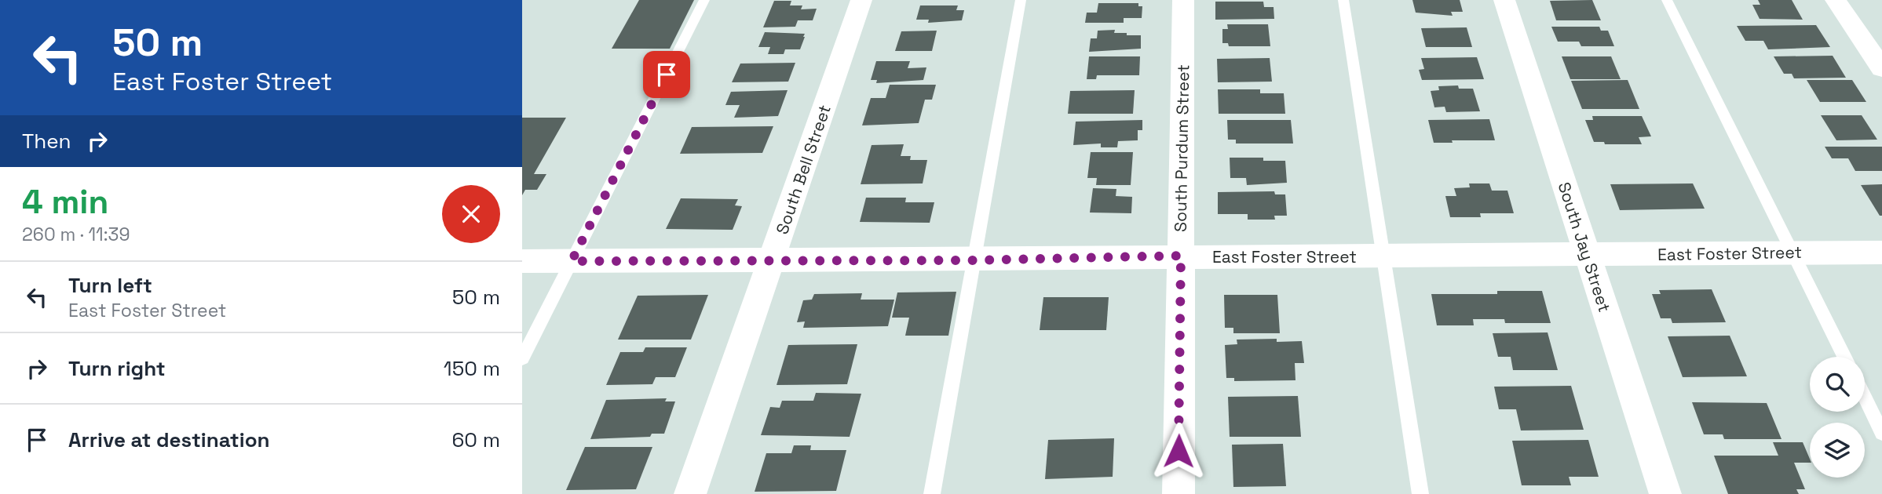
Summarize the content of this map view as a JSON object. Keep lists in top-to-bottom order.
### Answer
{
  "streets": {
    "street": [
      "South Purdum Street",
      "South Bell Street",
      "South Jay Street",
      "East Foster Street"
    ]
  },
  "crossings": [
    ["South Purdum Street", "East Foster Street"],
    ["South Bell Street", "East Foster Street"],
    ["South Jay Street", "East Foster Street"]
  ],
  "page": {
    "turn": ["50 m", "East Foster Street"],
    "then": "Then",
    "heading": ["4 min", "260 m · 11:39"],
    "list": [
      {
        "name": "Turn left",
        "note": "East Foster Street",
        "value": "50 m"
      },
      {
        "name": "Turn right",
        "value": "150 m"
      },
      {
        "name": "Arrive at destination",
        "value": "60 m"
      }
    ]
  }
}
